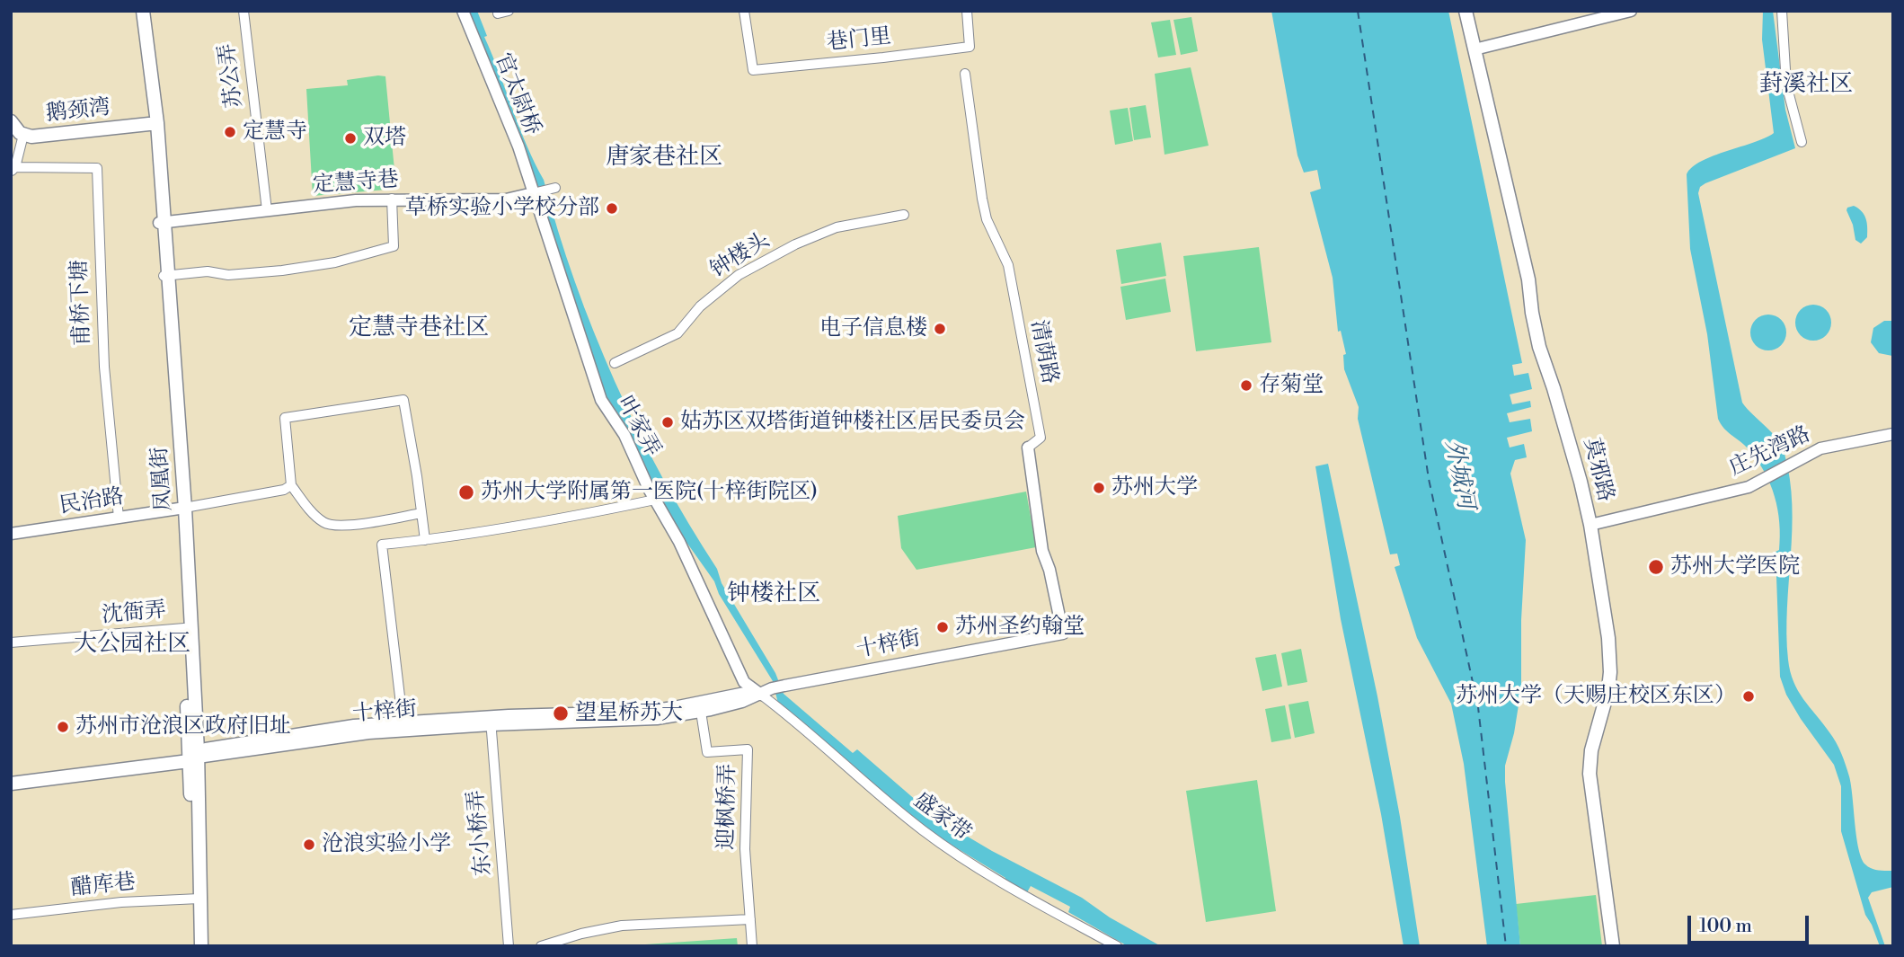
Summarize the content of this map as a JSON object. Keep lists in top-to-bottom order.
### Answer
{
  "streets": {
    "main road": [
      "鹅颈湾",
      "莫邪路",
      "凤凰街",
      "十梓街"
    ],
    "street": [
      "巷门里",
      "苏公弄",
      "官太尉桥",
      "定慧寺巷",
      "钟楼头",
      "甫桥下塘",
      "清荫路",
      "叶家弄",
      "庄先湾路",
      "民治路",
      "沈衙弄",
      "迎枫桥弄",
      "盛家带",
      "东小桥弄",
      "醋库巷"
    ]
  },
  "crossings": [
    ["苏公弄", "定慧寺巷"],
    ["官太尉桥", "定慧寺巷"],
    ["官太尉桥", "叶家弄"],
    ["鹅颈湾", "凤凰街"],
    ["定慧寺巷", "叶家弄"],
    ["定慧寺巷", "凤凰街"],
    ["甫桥下塘", "民治路"],
    ["清荫路", "十梓街"],
    ["叶家弄", "十梓街"],
    ["叶家弄", "盛家带"],
    ["庄先湾路", "莫邪路"],
    ["凤凰街", "民治路"],
    ["凤凰街", "沈衙弄"],
    ["凤凰街", "十梓街"],
    ["凤凰街", "醋库巷"],
    ["十梓街", "迎枫桥弄"],
    ["十梓街", "盛家带"],
    ["十梓街", "东小桥弄"]
  ],
  "districts": [
    "葑溪社区",
    "唐家巷社区",
    "定慧寺巷社区",
    "钟楼社区",
    "大公园社区"
  ],
  "water": ["外城河"],
  "places": [
    "定慧寺",
    "双塔",
    "草桥实验小学校分部",
    "电子信息楼",
    "存菊堂",
    "姑苏区双塔街道钟楼社区居民委员会",
    "苏州大学",
    "苏州大学附属第一医院(十梓街院区)",
    "苏州大学医院",
    "苏州圣约翰堂",
    "苏州大学（天赐庄校区东区）",
    "望星桥苏大",
    "苏州市沧浪区政府旧址",
    "沧浪实验小学"
  ],
  "scale_bar": "100 m"
}
